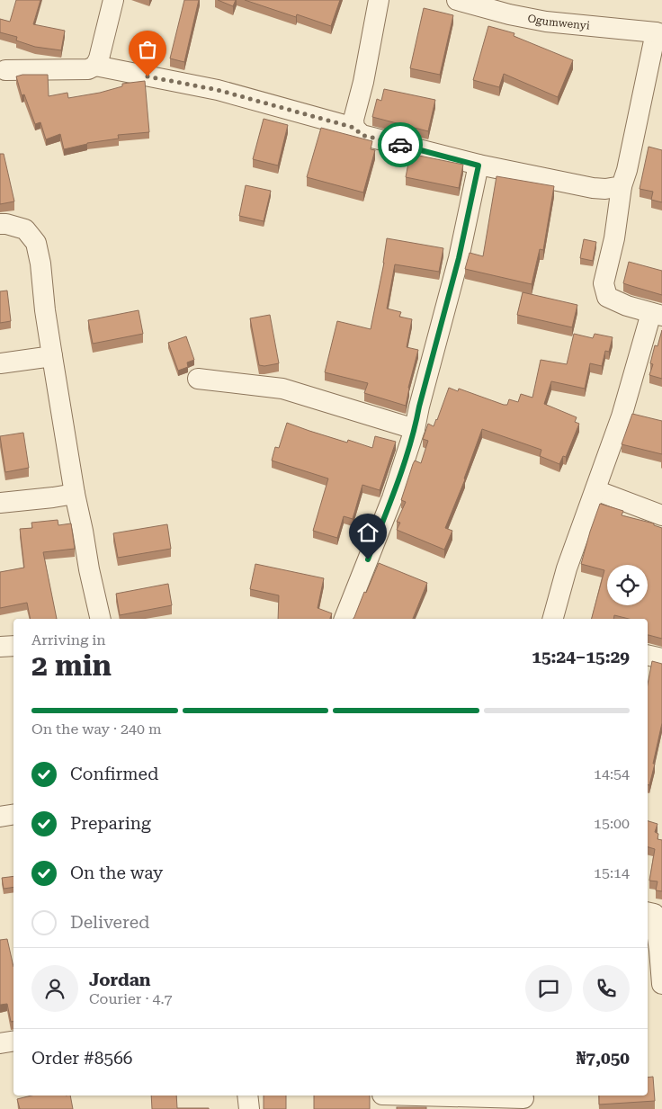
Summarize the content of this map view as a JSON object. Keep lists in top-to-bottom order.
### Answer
{
  "streets": {
    "street": ["Ogumwenyi"]
  },
  "page": {
    "heading": ["2 min", "Arriving in", "15:24–15:29"],
    "panel": [
      "Jordan",
      "Courier · 4.7",
      "Order #8566",
      "₦7,050"
    ],
    "bar": "On the way · 240 m",
    "list": [
      ["Confirmed", "14:54"],
      ["Preparing", "15:00"],
      ["On the way", "15:14"],
      "Delivered"
    ]
  }
}
